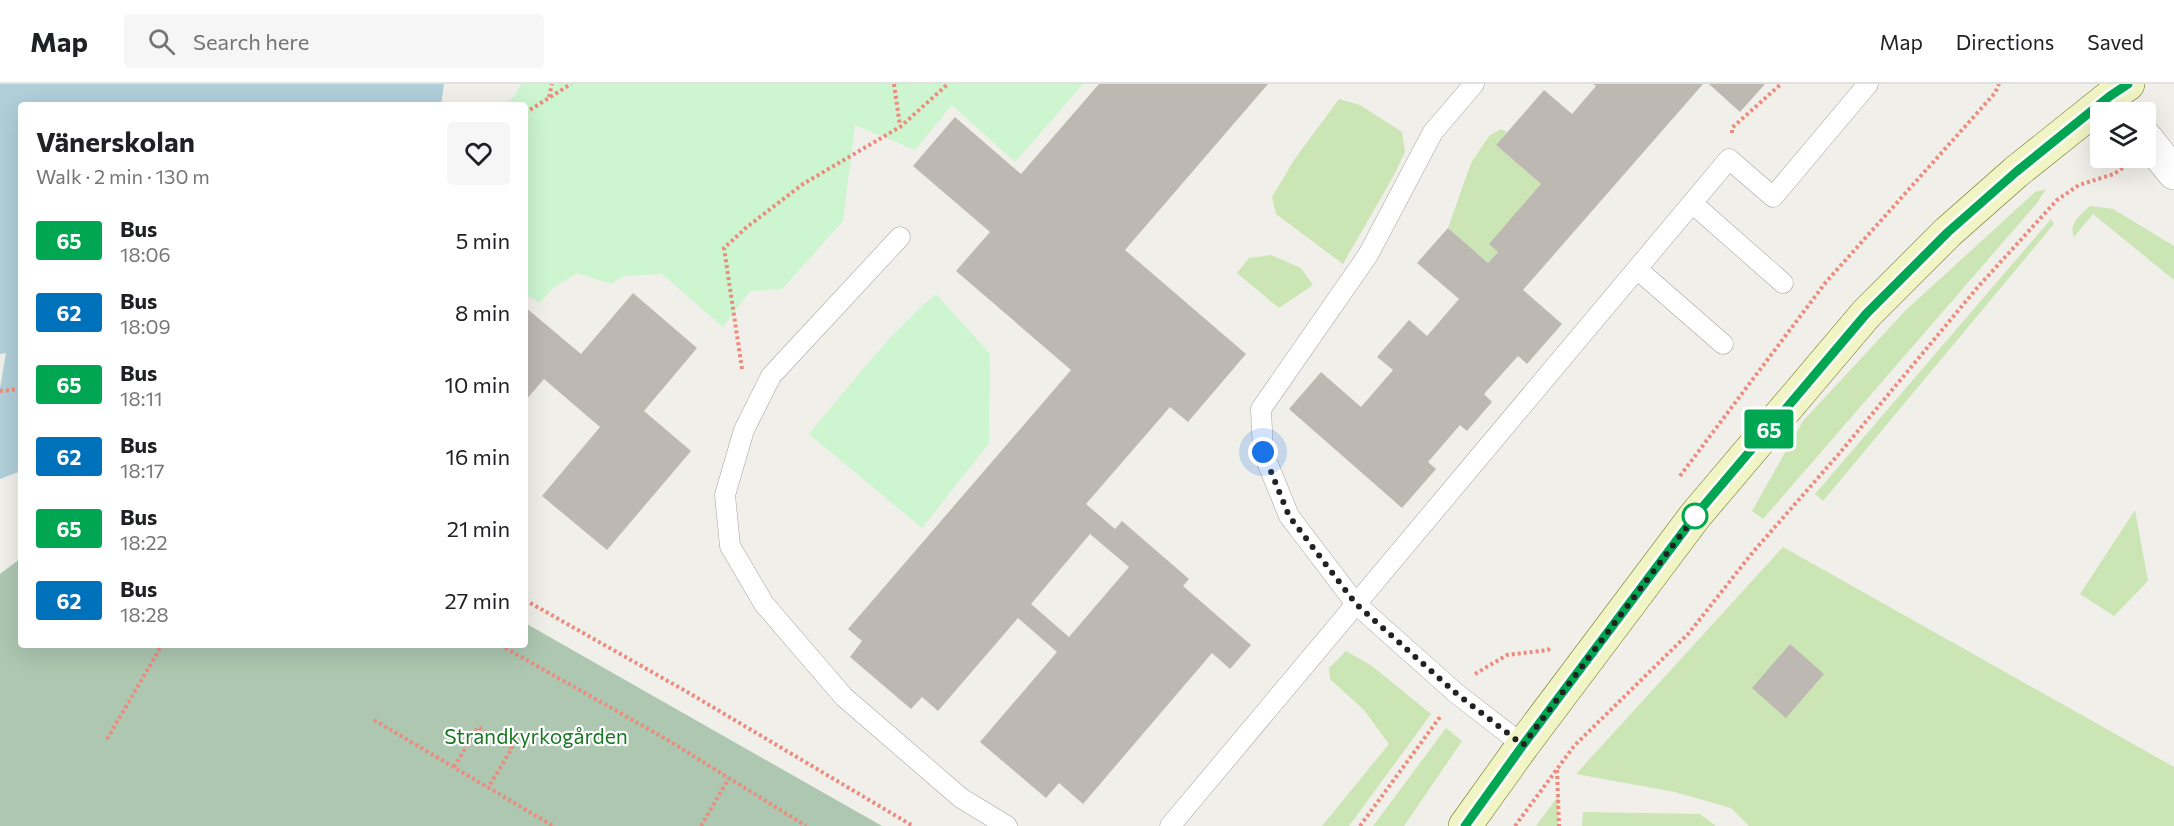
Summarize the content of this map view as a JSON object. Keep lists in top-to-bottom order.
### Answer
{
  "parks": ["Strandkyrkogården"],
  "lines": ["bus line 65"],
  "page": {
    "header": "Map",
    "search": "Search here",
    "nav": ["Map", "Directions", "Saved"],
    "on_map": "65",
    "heading": ["Vänerskolan", "Walk · 2 min · 130 m"],
    "list": [
      {
        "mark": "65",
        "name": "Bus",
        "note": "18:06",
        "value": "5 min"
      },
      {
        "mark": "62",
        "name": "Bus",
        "note": "18:09",
        "value": "8 min"
      },
      {
        "mark": "65",
        "name": "Bus",
        "note": "18:11",
        "value": "10 min"
      },
      {
        "mark": "62",
        "name": "Bus",
        "note": "18:17",
        "value": "16 min"
      },
      {
        "mark": "65",
        "name": "Bus",
        "note": "18:22",
        "value": "21 min"
      },
      {
        "mark": "62",
        "name": "Bus",
        "note": "18:28",
        "value": "27 min"
      }
    ]
  }
}
